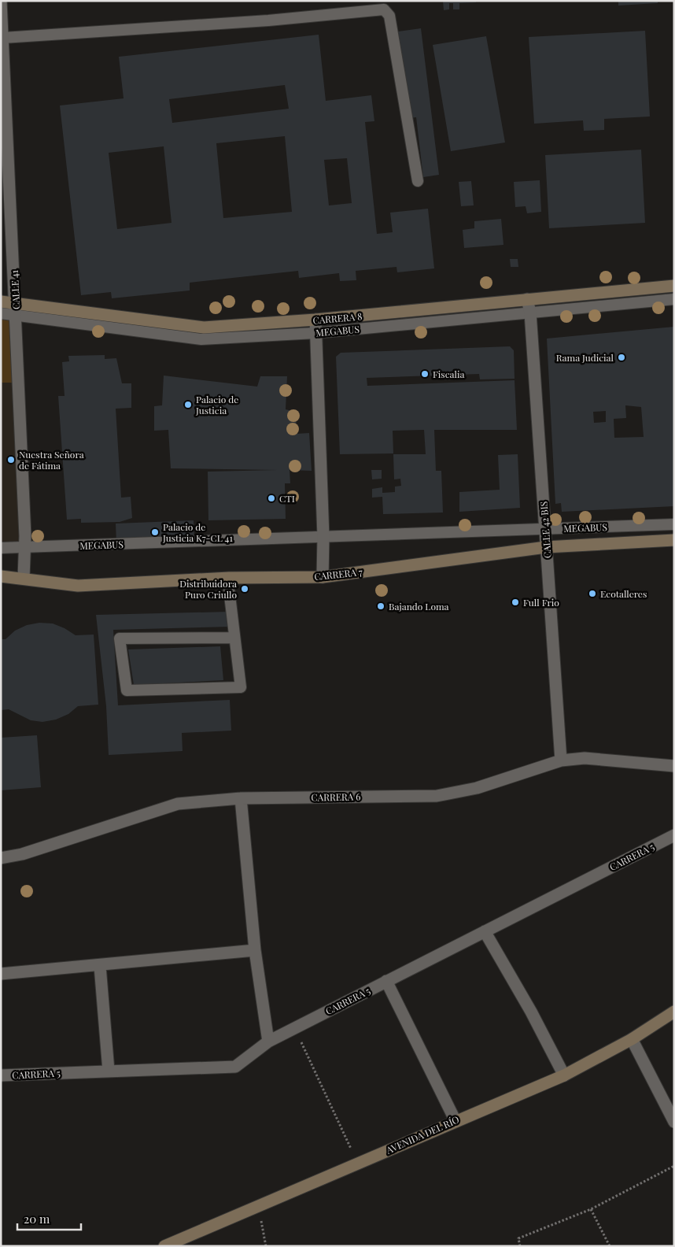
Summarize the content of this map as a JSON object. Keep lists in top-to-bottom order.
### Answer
{
  "streets": {
    "main road": ["CARRERA 8", "CARRERA 7", "AVENIDA DEL RÍO"],
    "street": [
      "CALLE 41",
      "CALLE 42 BIS",
      "CARRERA 6",
      "CARRERA 5"
    ],
    "lane": ["MEGABUS"]
  },
  "crossings": [
    ["CALLE 41", "CARRERA 8"],
    ["CALLE 41", "MEGABUS"],
    ["CALLE 41", "CARRERA 7"],
    ["CARRERA 8", "MEGABUS"],
    ["CARRERA 8", "CALLE 42 BIS"],
    ["MEGABUS", "CALLE 42 BIS"],
    ["CALLE 42 BIS", "CARRERA 7"],
    ["CALLE 42 BIS", "CARRERA 6"]
  ],
  "places": [
    "Rama Judicial",
    "Fiscalia",
    "Palacio de Justicia",
    "Nuestra Señora de Fátima",
    "CTI",
    "Palacio de Justicia K7-CL 41",
    "Distribuidora Puro Criullo",
    "Ecotalleres",
    "Full Frio",
    "Bajando Loma"
  ],
  "scale_bar": "20 m"
}
